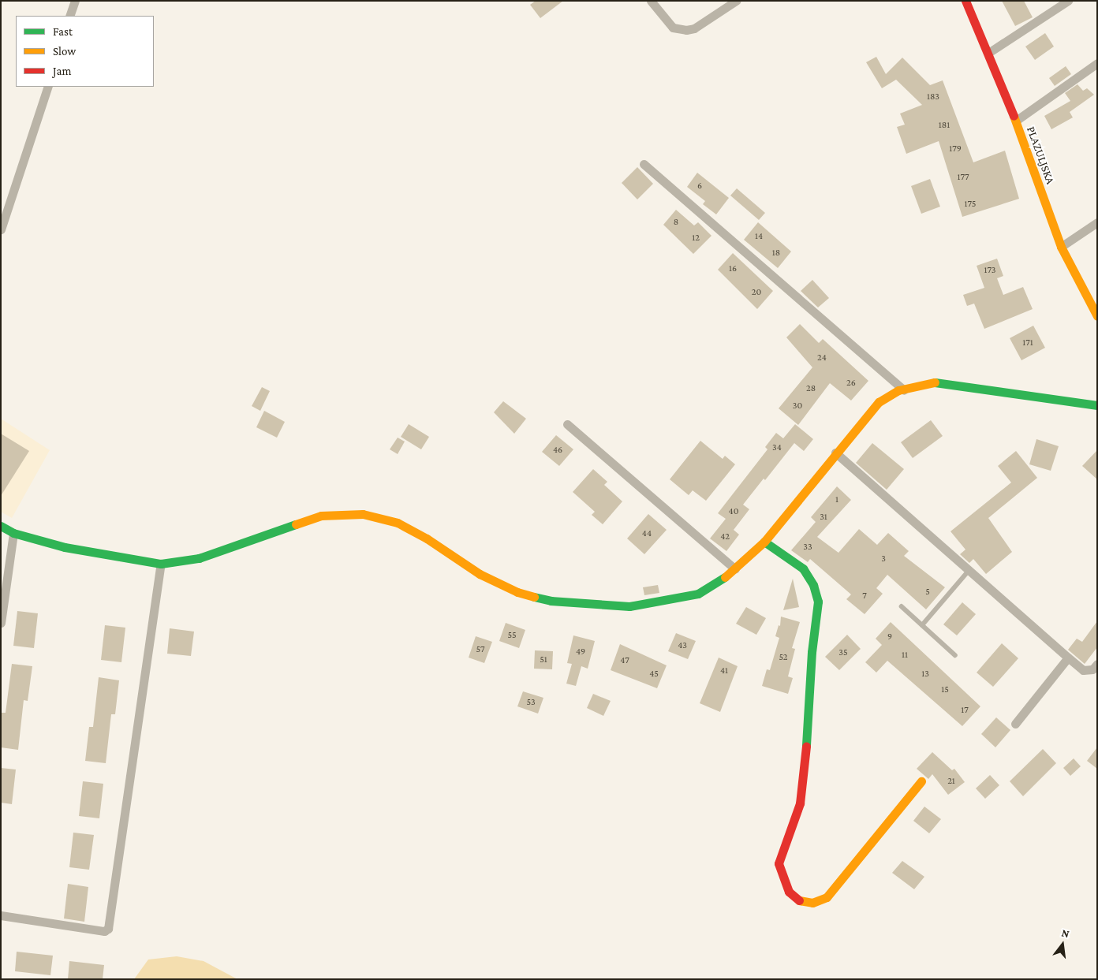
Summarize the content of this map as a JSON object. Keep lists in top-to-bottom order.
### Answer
{
  "streets": {
    "street": ["PLAZULJSKA"]
  },
  "house_numbers": [
    "183",
    "181",
    "179",
    "177",
    "6",
    "175",
    "8",
    "14",
    "12",
    "18",
    "16",
    "173",
    "20",
    "171",
    "24",
    "26",
    "28",
    "30",
    "34",
    "46",
    "1",
    "40",
    "31",
    "44",
    "42",
    "33",
    "3",
    "5",
    "7",
    "55",
    "9",
    "43",
    "57",
    "49",
    "35",
    "11",
    "52",
    "51",
    "47",
    "41",
    "45",
    "13",
    "15",
    "53",
    "17",
    "21"
  ],
  "legend": ["Fast", "Slow", "Jam"],
  "north": "top"
}
